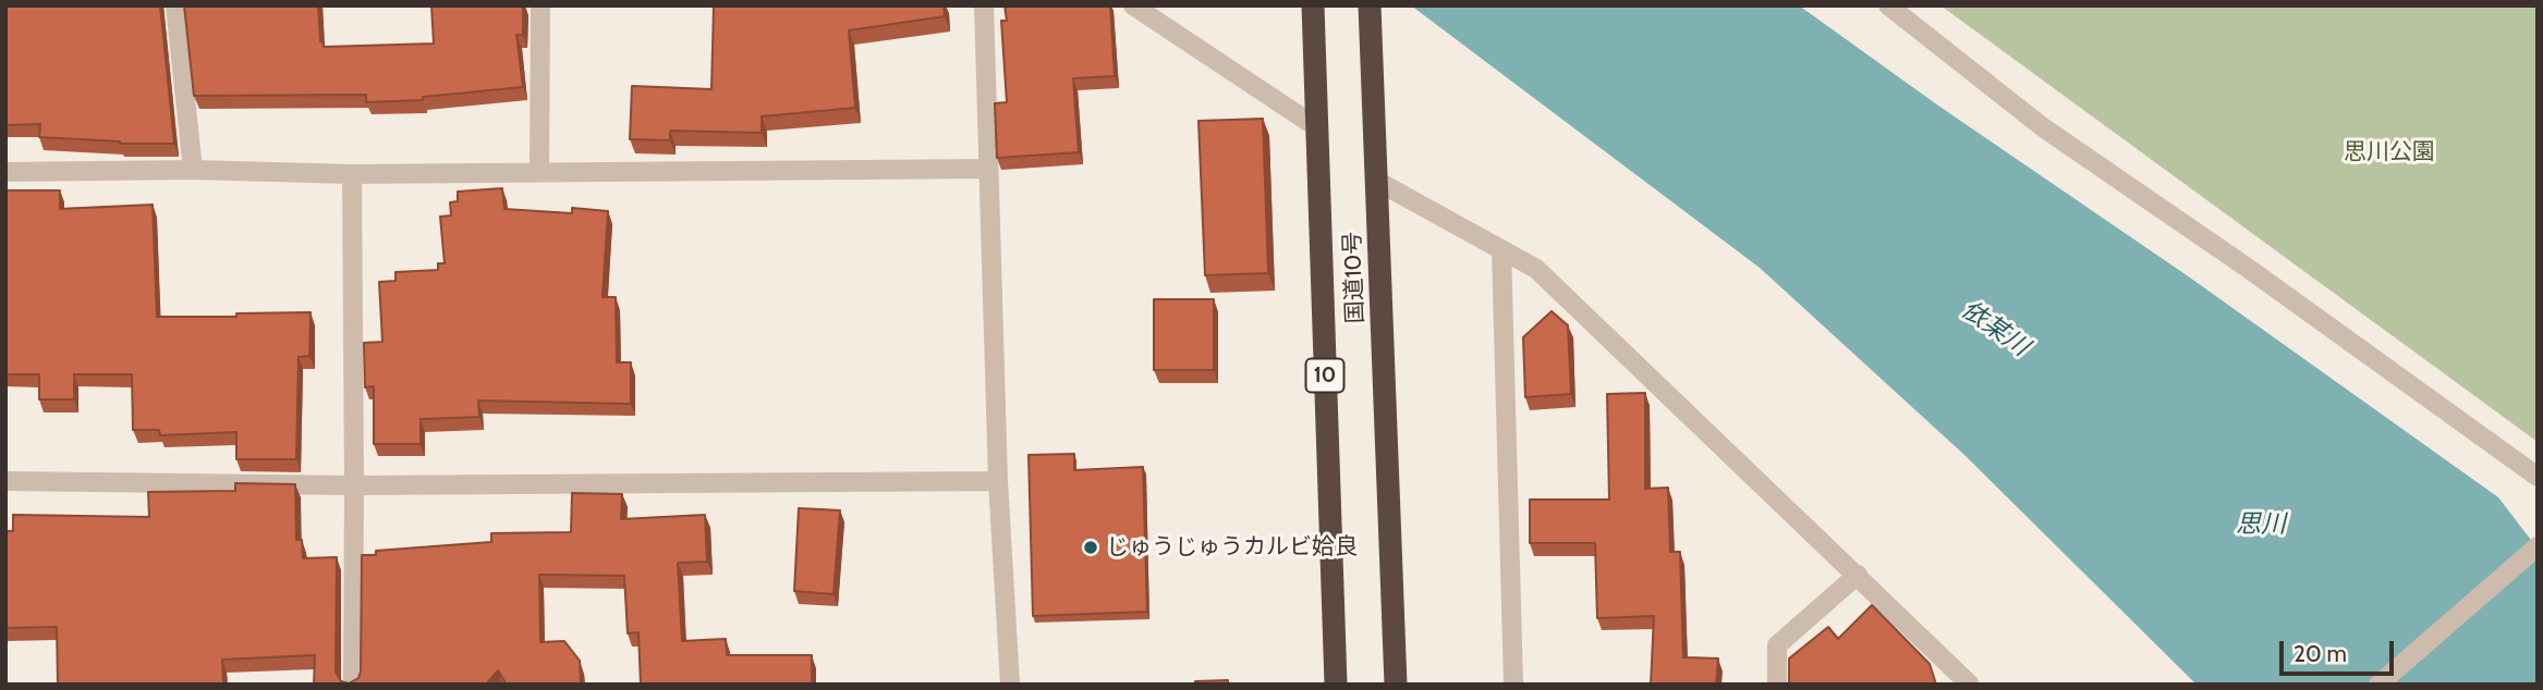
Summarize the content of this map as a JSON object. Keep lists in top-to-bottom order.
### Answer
{
  "streets": {
    "highway": ["国道10号", "10"]
  },
  "water": ["依某川", "思川"],
  "parks": ["思川公園"],
  "places": ["じゅうじゅうカルビ姶良"],
  "scale_bar": "20 m"
}
